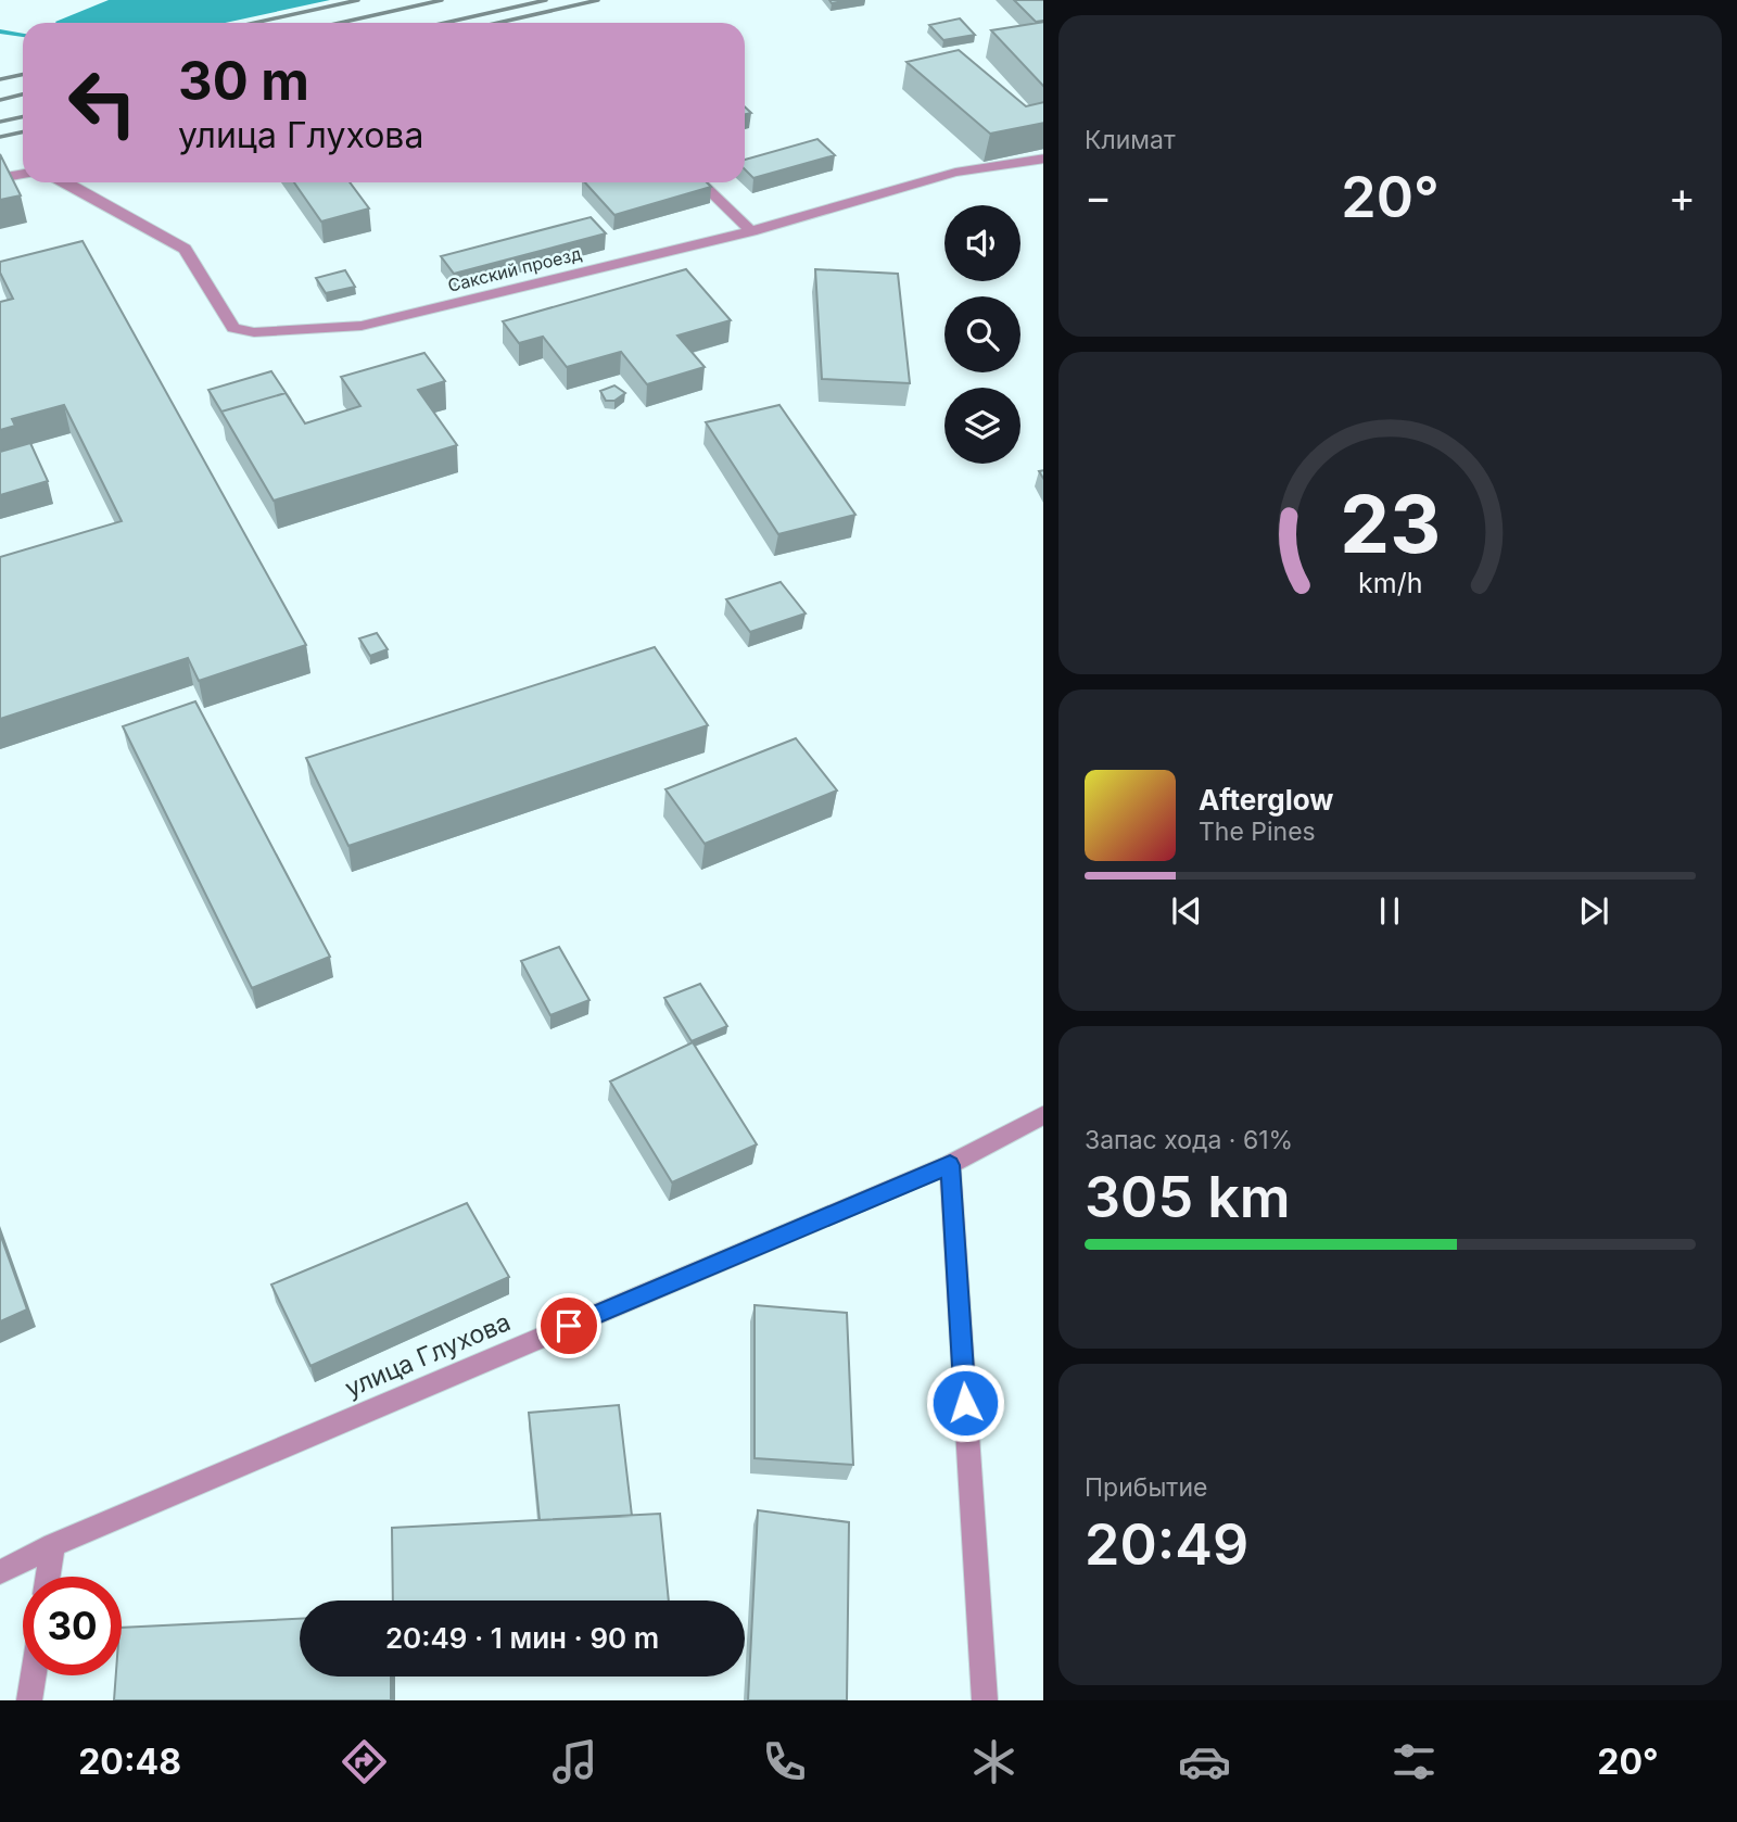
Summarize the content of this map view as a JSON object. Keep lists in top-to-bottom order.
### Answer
{
  "streets": {
    "street": ["Сакский проезд", "улица Глухова"]
  },
  "page": {
    "tile": [
      "Климат",
      ["Запас хода · 61%", "305 km"],
      ["Прибытие", "20:49"]
    ],
    "turn": ["30 m", "улица Глухова"],
    "heat": ["−", "20°", "+"],
    "song": ["Afterglow", "The Pines"],
    "limit": "30",
    "trip": "20:49 · 1 мин · 90 m",
    "tabs": ["20:48", "20°"],
    "gauge": ["23", "km/h"]
  }
}
